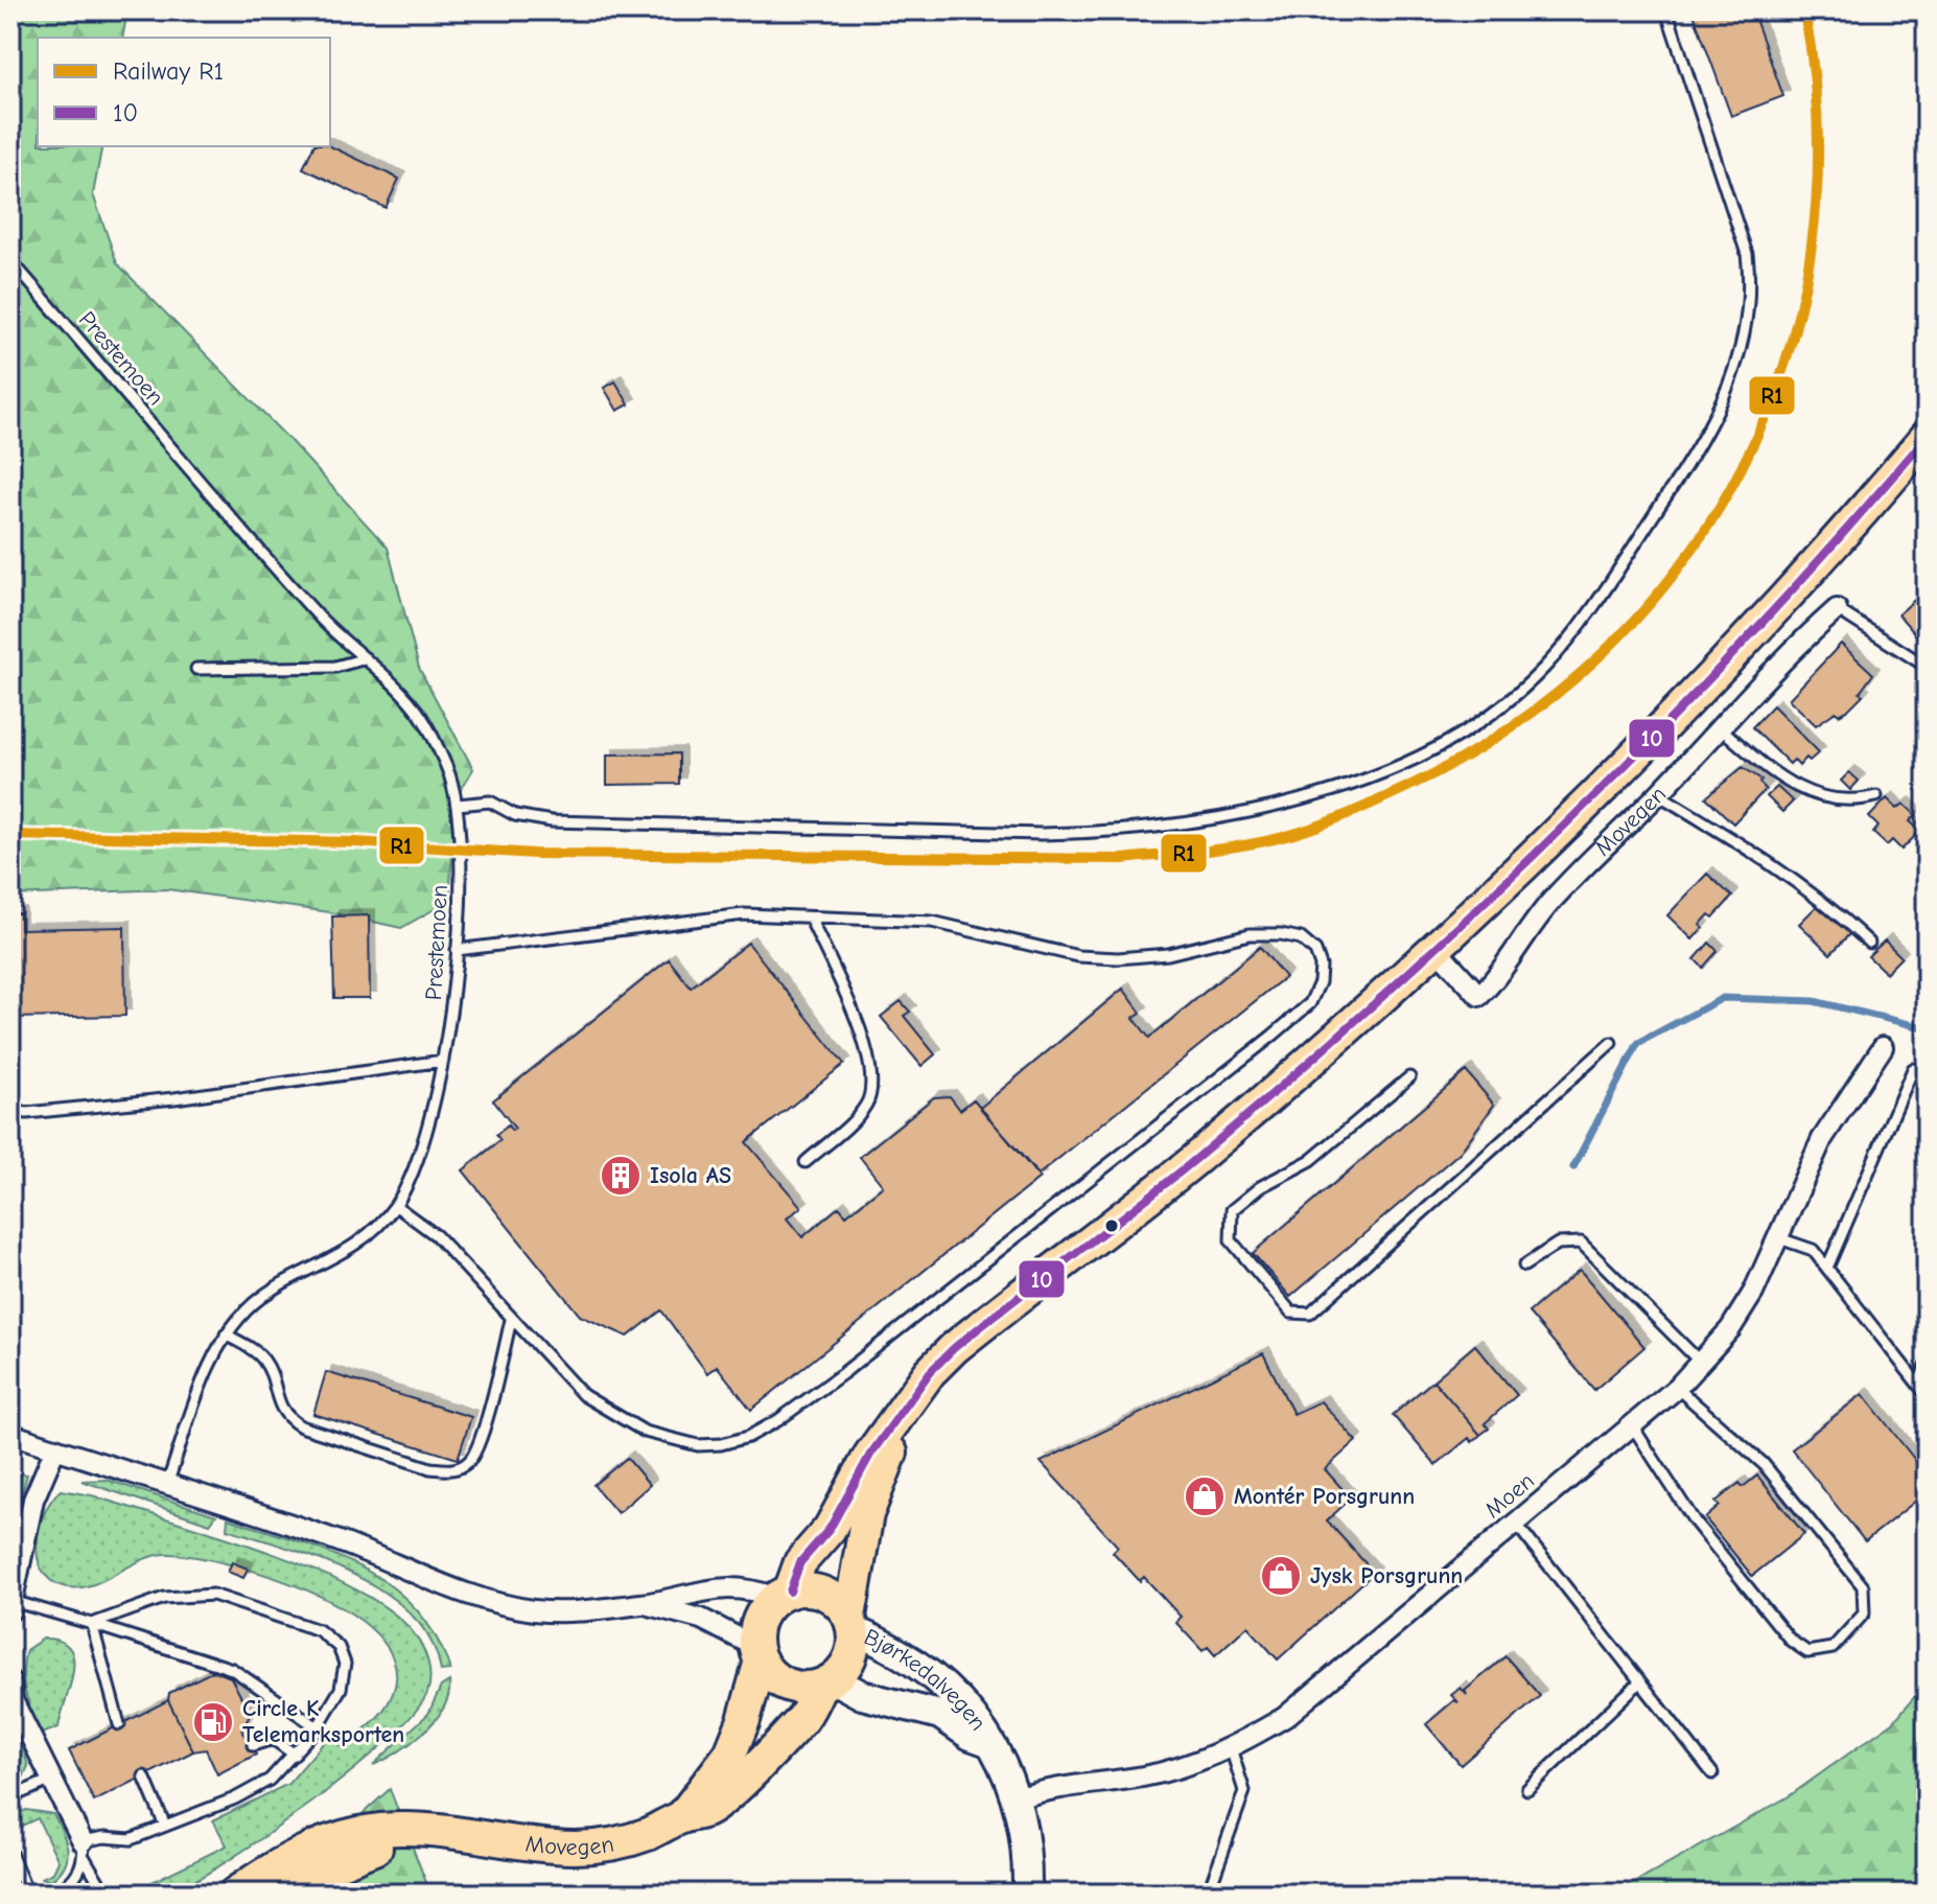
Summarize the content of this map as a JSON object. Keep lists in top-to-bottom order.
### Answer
{
  "streets": {
    "main road": ["Movegen", "Bjørkedalvegen"],
    "street": ["Moen"],
    "lane": ["Prestemoen"]
  },
  "crossings": [
    ["Movegen", "Bjørkedalvegen"],
    ["Moen", "Bjørkedalvegen"]
  ],
  "places": {
    "building": ["Isola AS"],
    "shop": ["Montér Porsgrunn", "Jysk Porsgrunn"],
    "fuel station": ["Circle K Telemarksporten"]
  },
  "lines": ["rail line R1", "transit line 10"],
  "legend": ["Railway R1", "10"]
}
